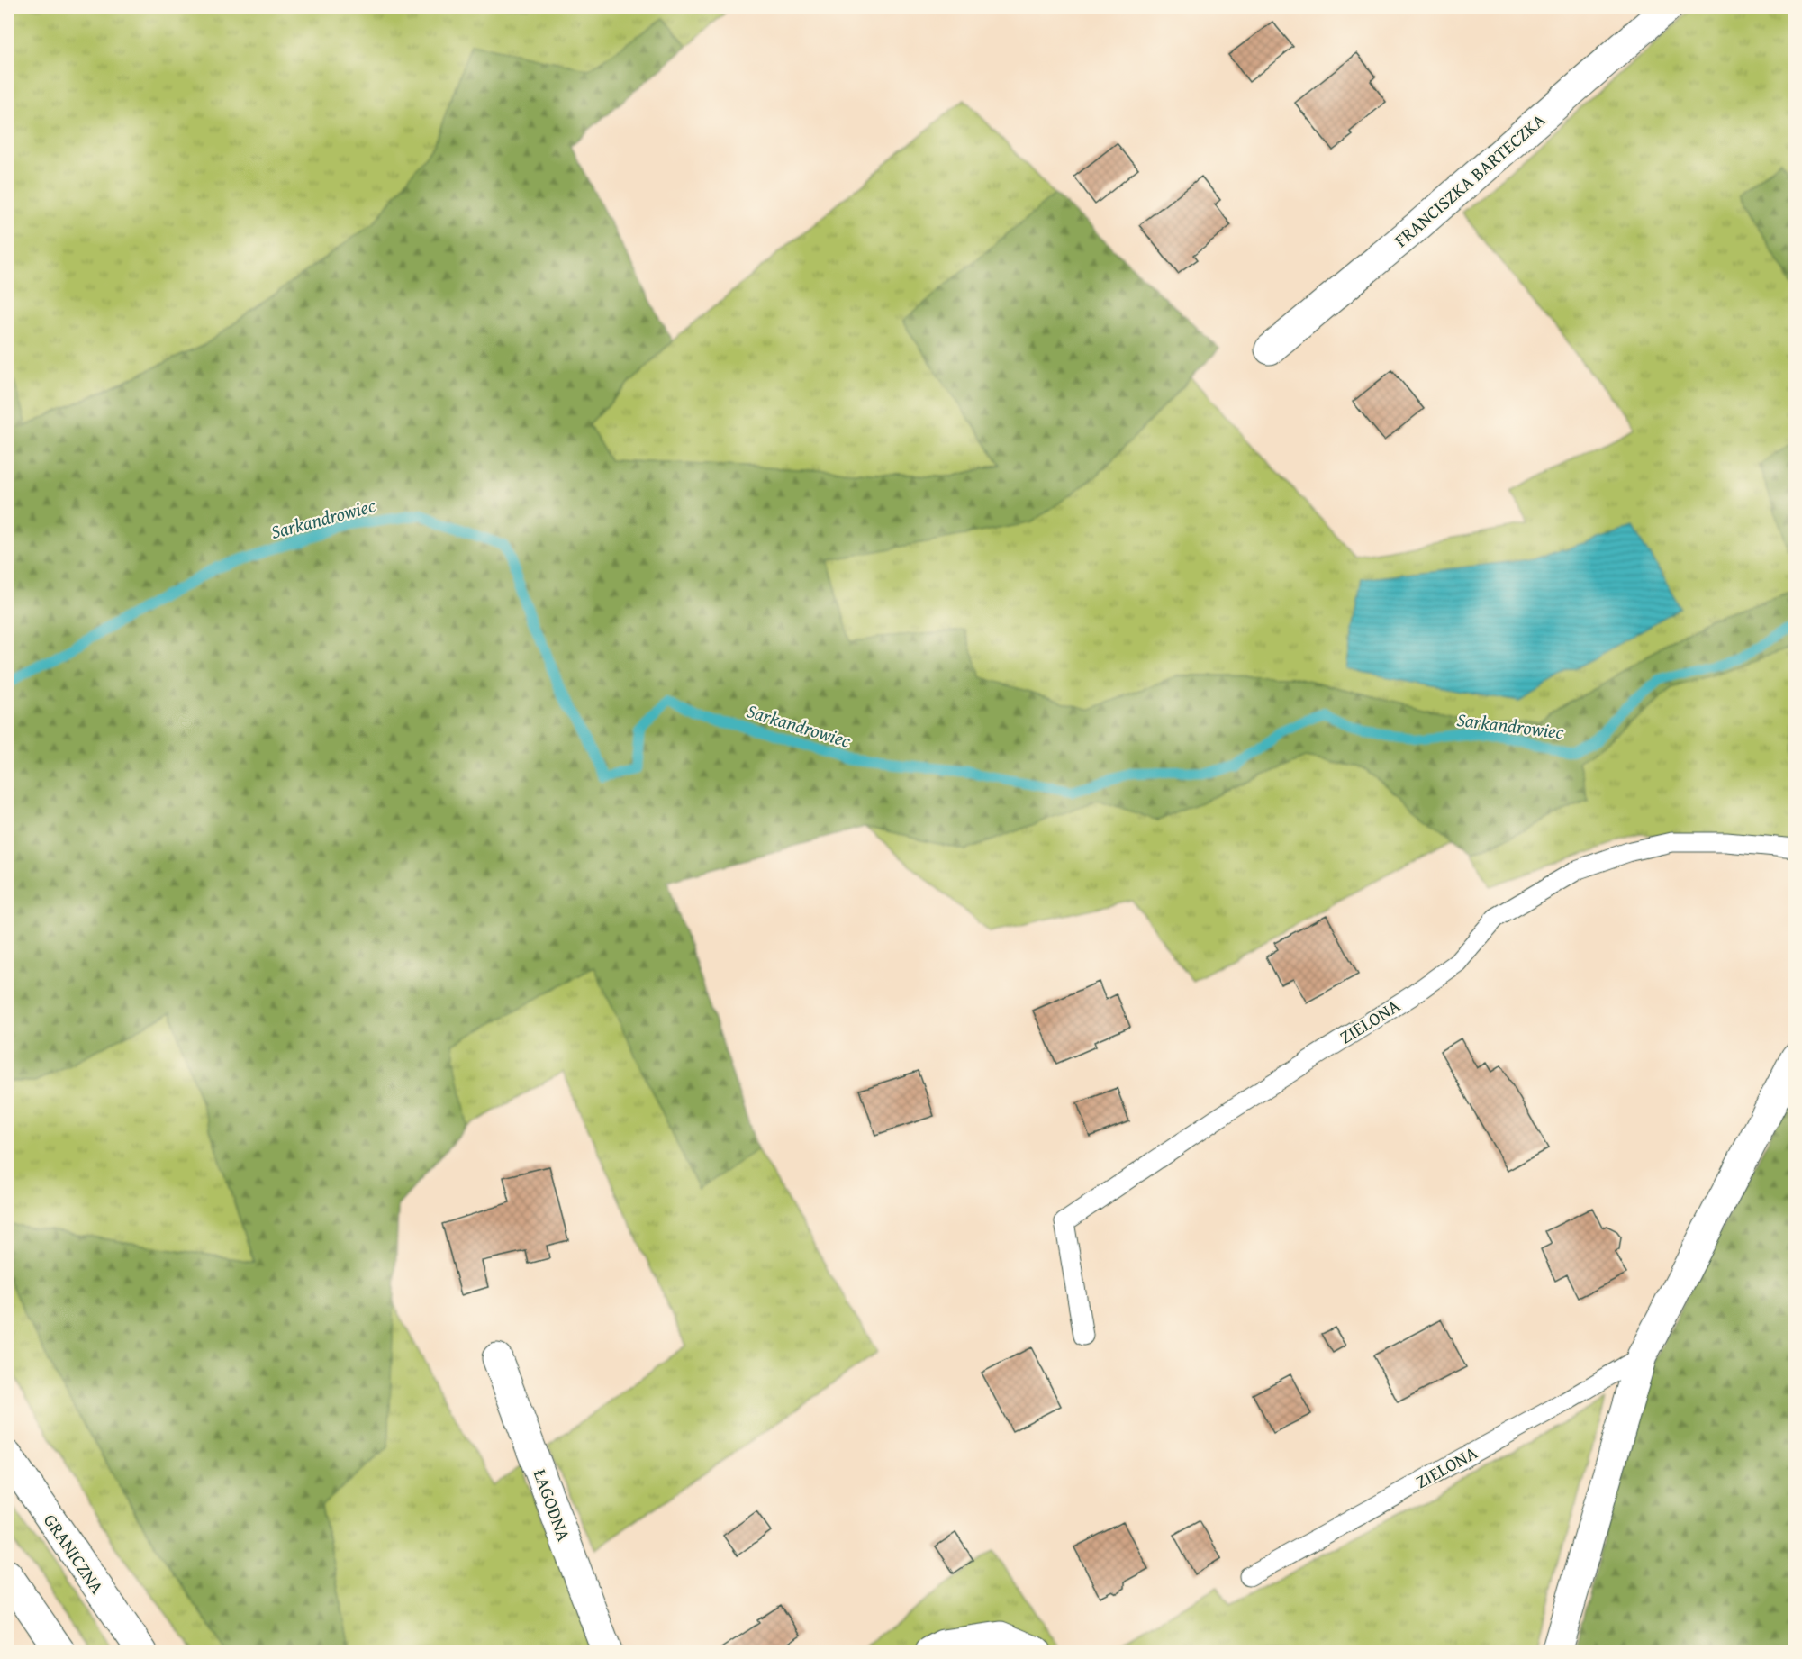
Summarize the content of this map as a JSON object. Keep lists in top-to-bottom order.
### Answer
{
  "streets": {
    "main road": ["FRANCISZKA BARTECZKA", "ŁAGODNA", "GRANICZNA"],
    "lane": ["ZIELONA"]
  },
  "water": ["Sarkandrowiec"]
}
